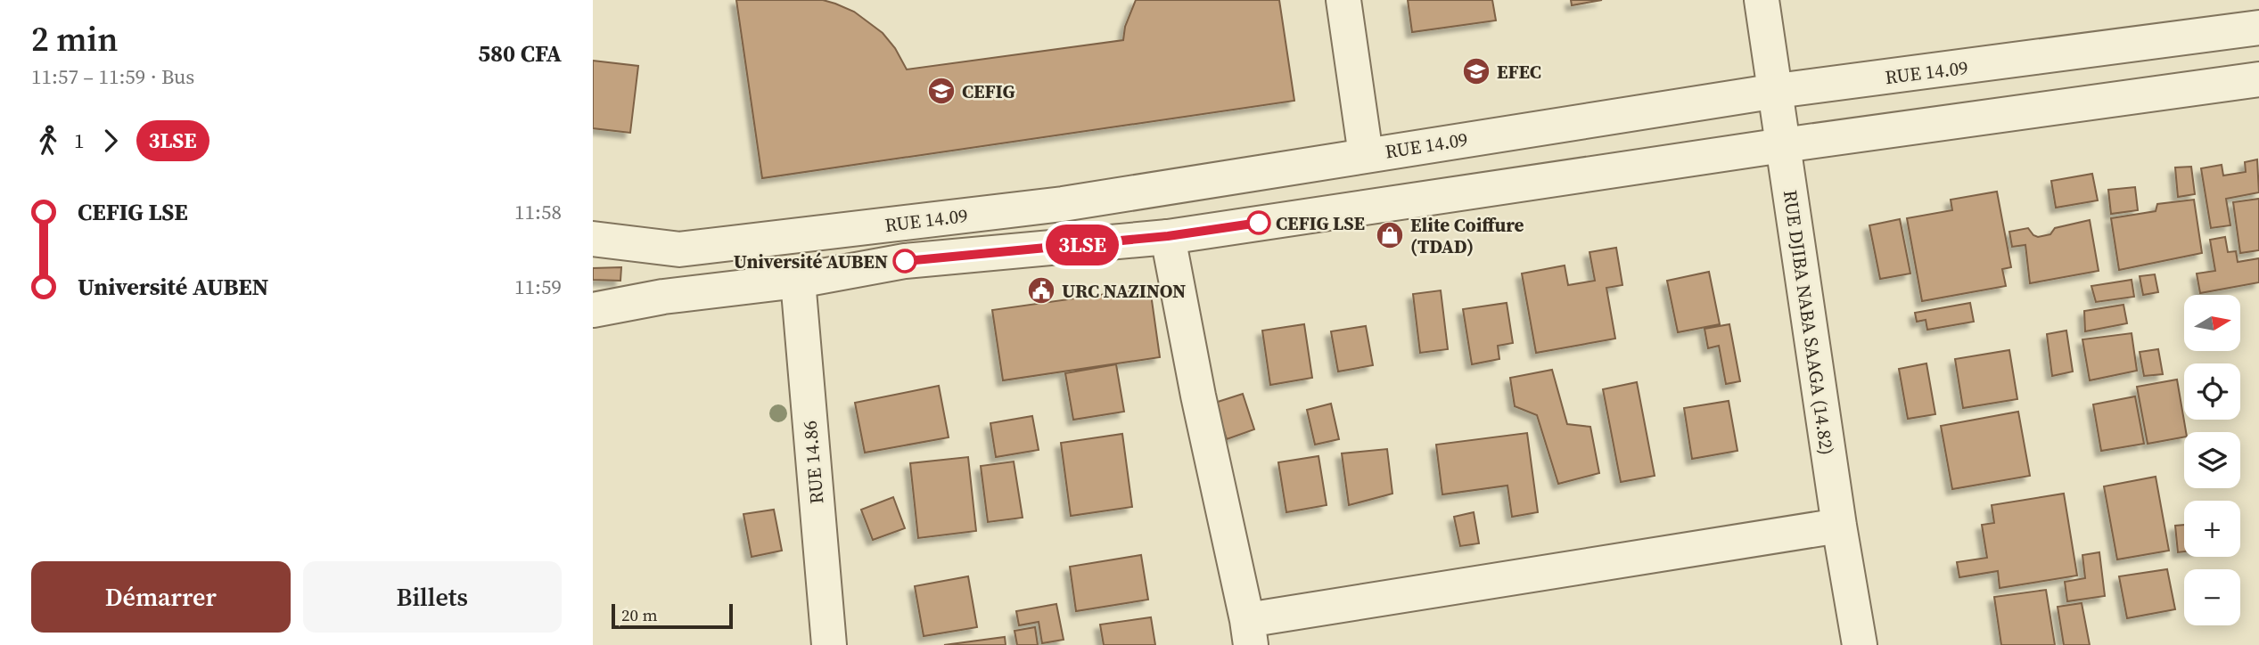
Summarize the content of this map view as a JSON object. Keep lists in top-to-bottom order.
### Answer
{
  "streets": {
    "street": ["RUE 14.09", "RUE DJIBA NABA SAAGA (14.82)", "RUE 14.86"]
  },
  "crossings": [
    ["RUE 14.09", "RUE DJIBA NABA SAAGA (14.82)"],
    ["RUE 14.09", "RUE 14.86"]
  ],
  "places": {
    "school or university": ["EFEC", "CEFIG"],
    "other": ["CEFIG LSE", "Université AUBEN"],
    "shop": ["Elite Coiffure (TDAD)"],
    "public building": ["URC NAZINON"]
  },
  "lines": ["bus line 3LSE"],
  "scale_bar": "20 m",
  "north": "right",
  "page": {
    "heading": ["2 min", "11:57 – 11:59 · Bus", "580 CFA"],
    "on_map": "3LSE",
    "legs": ["1", "3LSE"],
    "list": [
      {
        "name": "CEFIG LSE",
        "value": "11:58"
      },
      {
        "name": "Université AUBEN",
        "value": "11:59"
      }
    ],
    "map_buttons": ["+", "−"],
    "buttons": ["Démarrer", "Billets"],
    "scale": "20 m"
  }
}
